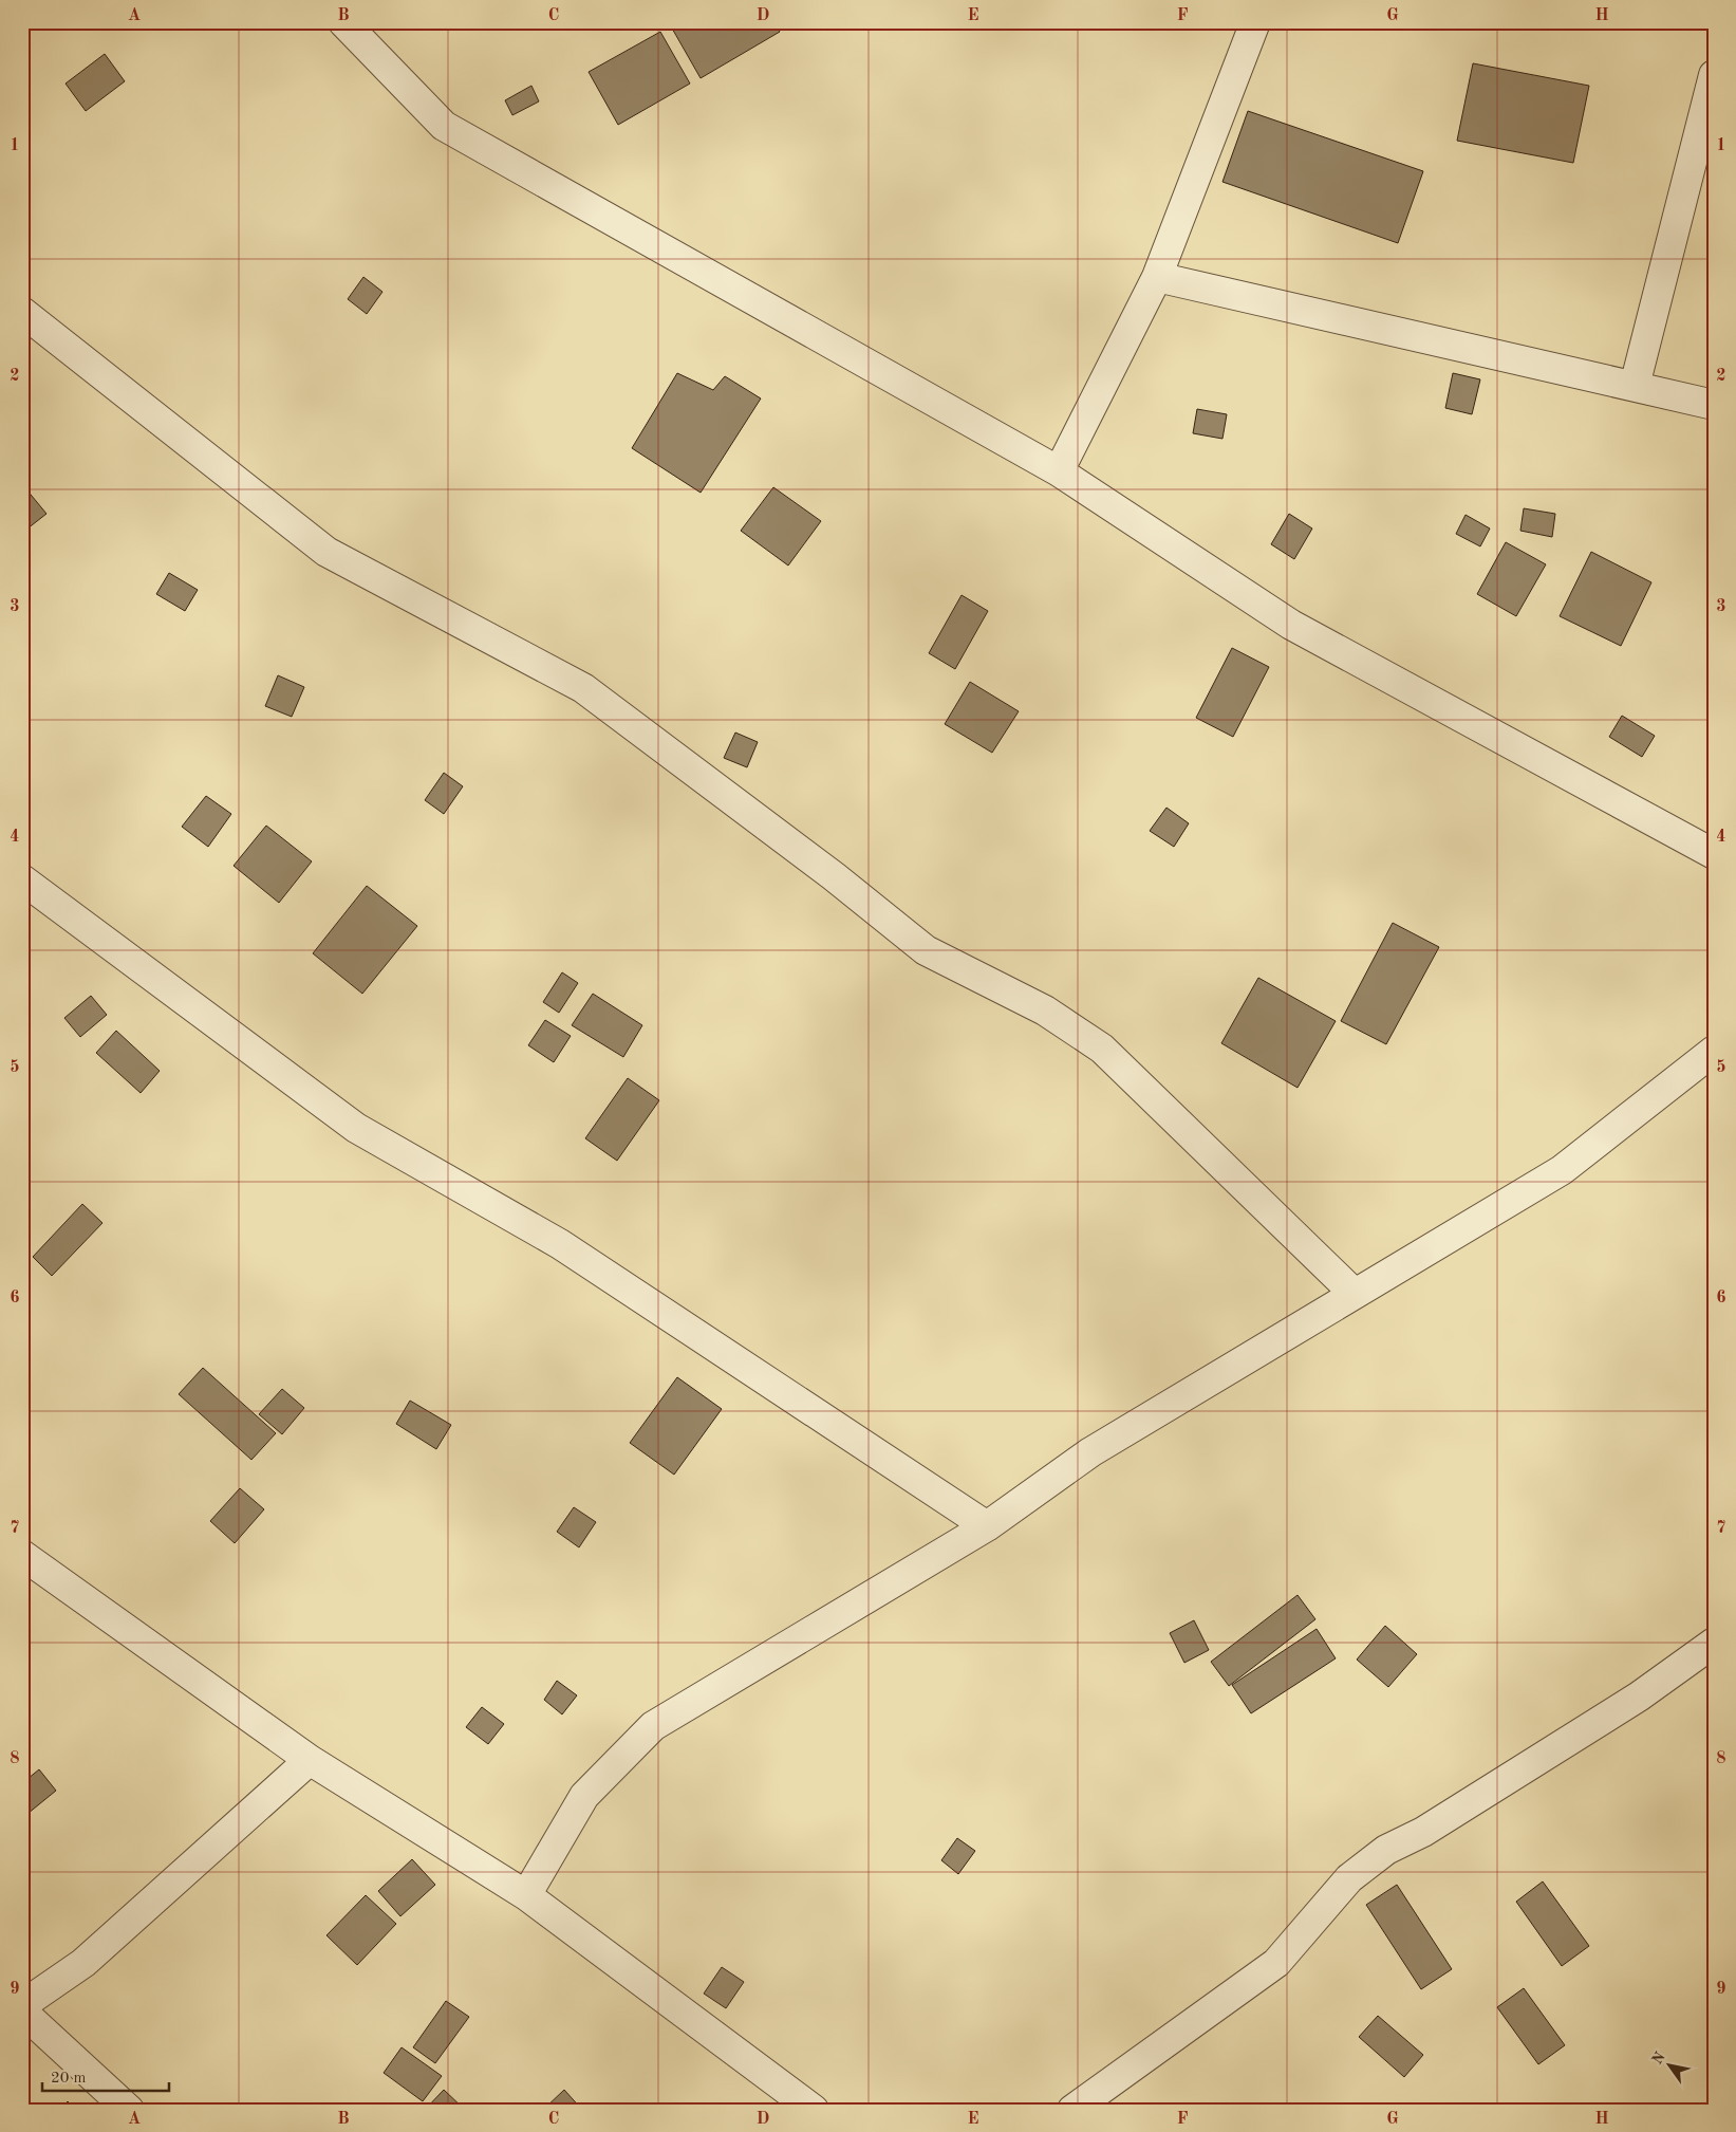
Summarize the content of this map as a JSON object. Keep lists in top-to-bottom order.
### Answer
{
  "scale_bar": "20 m",
  "north": "top left",
  "grid": {
    "columns": [
      "A",
      "B",
      "C",
      "D",
      "E",
      "F",
      "G",
      "H"
    ],
    "rows": [
      "1",
      "2",
      "3",
      "4",
      "5",
      "6",
      "7",
      "8",
      "9"
    ]
  }
}
